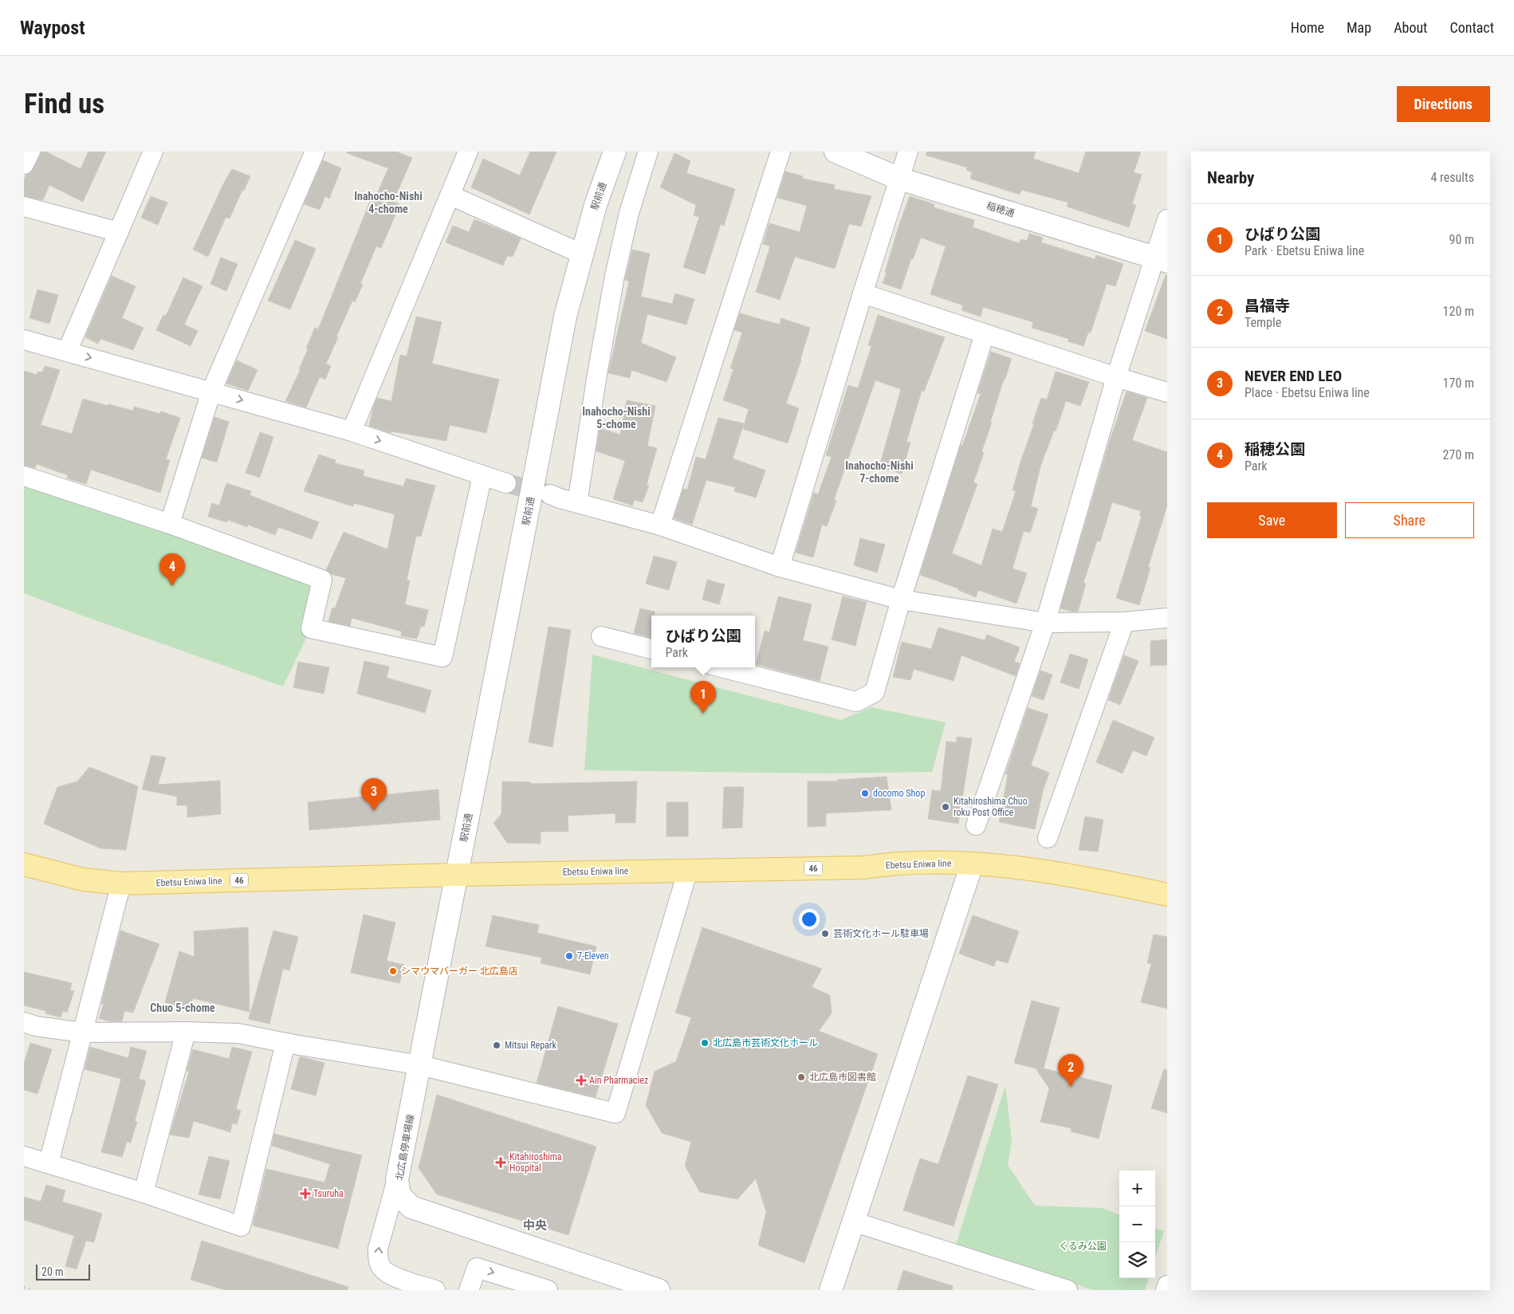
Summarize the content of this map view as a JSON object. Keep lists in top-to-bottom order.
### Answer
{
  "streets": {
    "main road": ["Ebetsu Eniwa line", "46"],
    "street": ["駅前通", "稲穂通", "北広島停車場線"]
  },
  "crossings": [
    ["駅前通", "Ebetsu Eniwa line"],
    ["駅前通", "北広島停車場線"],
    ["Ebetsu Eniwa line", "北広島停車場線"]
  ],
  "districts": [
    "Inahocho-Nishi 4-chome",
    "Inahocho-Nishi 5-chome",
    "Inahocho-Nishi 7-chome",
    "Chuo 5-chome",
    "中央"
  ],
  "parks": ["くるみ公園"],
  "places": {
    "other": [
      "docomo Shop",
      "Kitahiroshima Chuo roku Post Office",
      "芸術文化ホール駐車場",
      "7-Eleven",
      "シマウマバーガー 北広島店",
      "北広島市芸術文化ホール",
      "Mitsui Repark",
      "北広島市図書館"
    ],
    "health": ["Ain Pharmaciez", "Kitahiroshima Hospital", "Tsuruha"]
  },
  "scale_bar": "20 m",
  "page": {
    "header": "Waypost",
    "nav": [
      "Home",
      "Map",
      "About",
      "Contact"
    ],
    "buttons": [
      "Directions",
      ["Save", "Share"]
    ],
    "title": "Find us",
    "heading": ["Nearby", "4 results"],
    "list": [
      {
        "mark": "1",
        "name": "ひばり公園",
        "note": "Park · Ebetsu Eniwa line",
        "value": "90 m"
      },
      {
        "mark": "2",
        "name": "昌福寺",
        "note": "Temple",
        "value": "120 m"
      },
      {
        "mark": "3",
        "name": "NEVER END LEO",
        "note": "Place · Ebetsu Eniwa line",
        "value": "170 m"
      },
      {
        "mark": "4",
        "name": "稲穂公園",
        "note": "Park",
        "value": "270 m"
      }
    ],
    "pins": [
      "4",
      "1",
      "3",
      "2"
    ],
    "popup": ["ひばり公園", "Park"],
    "map_buttons": ["+", "−"],
    "scale": "20 m"
  }
}
